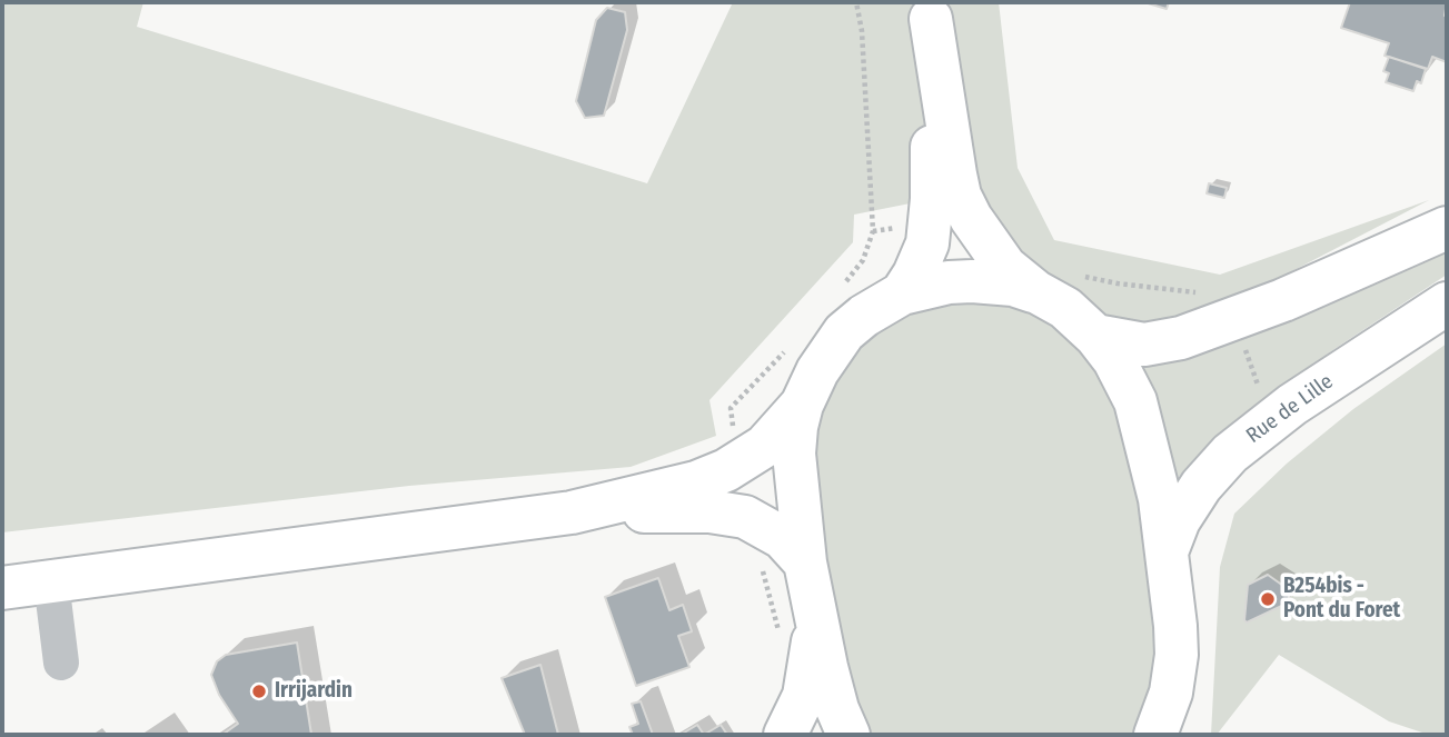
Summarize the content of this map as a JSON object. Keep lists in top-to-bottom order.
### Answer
{
  "streets": {
    "main road": ["Rue de Lille"]
  },
  "places": ["B254bis - Pont du Foret", "Irrijardin"]
}
